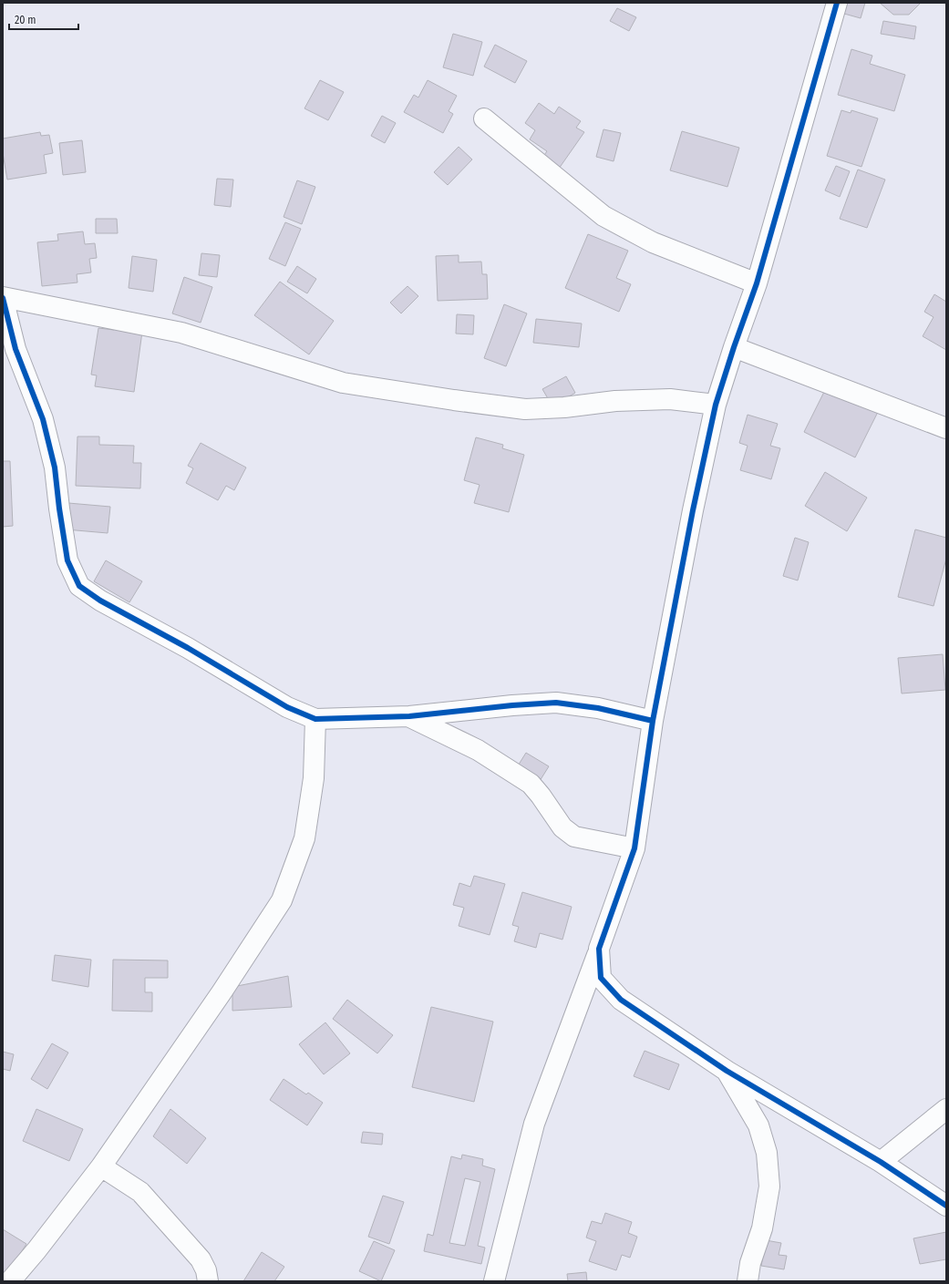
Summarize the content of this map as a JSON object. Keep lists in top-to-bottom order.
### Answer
{
  "scale_bar": "20 m"
}
